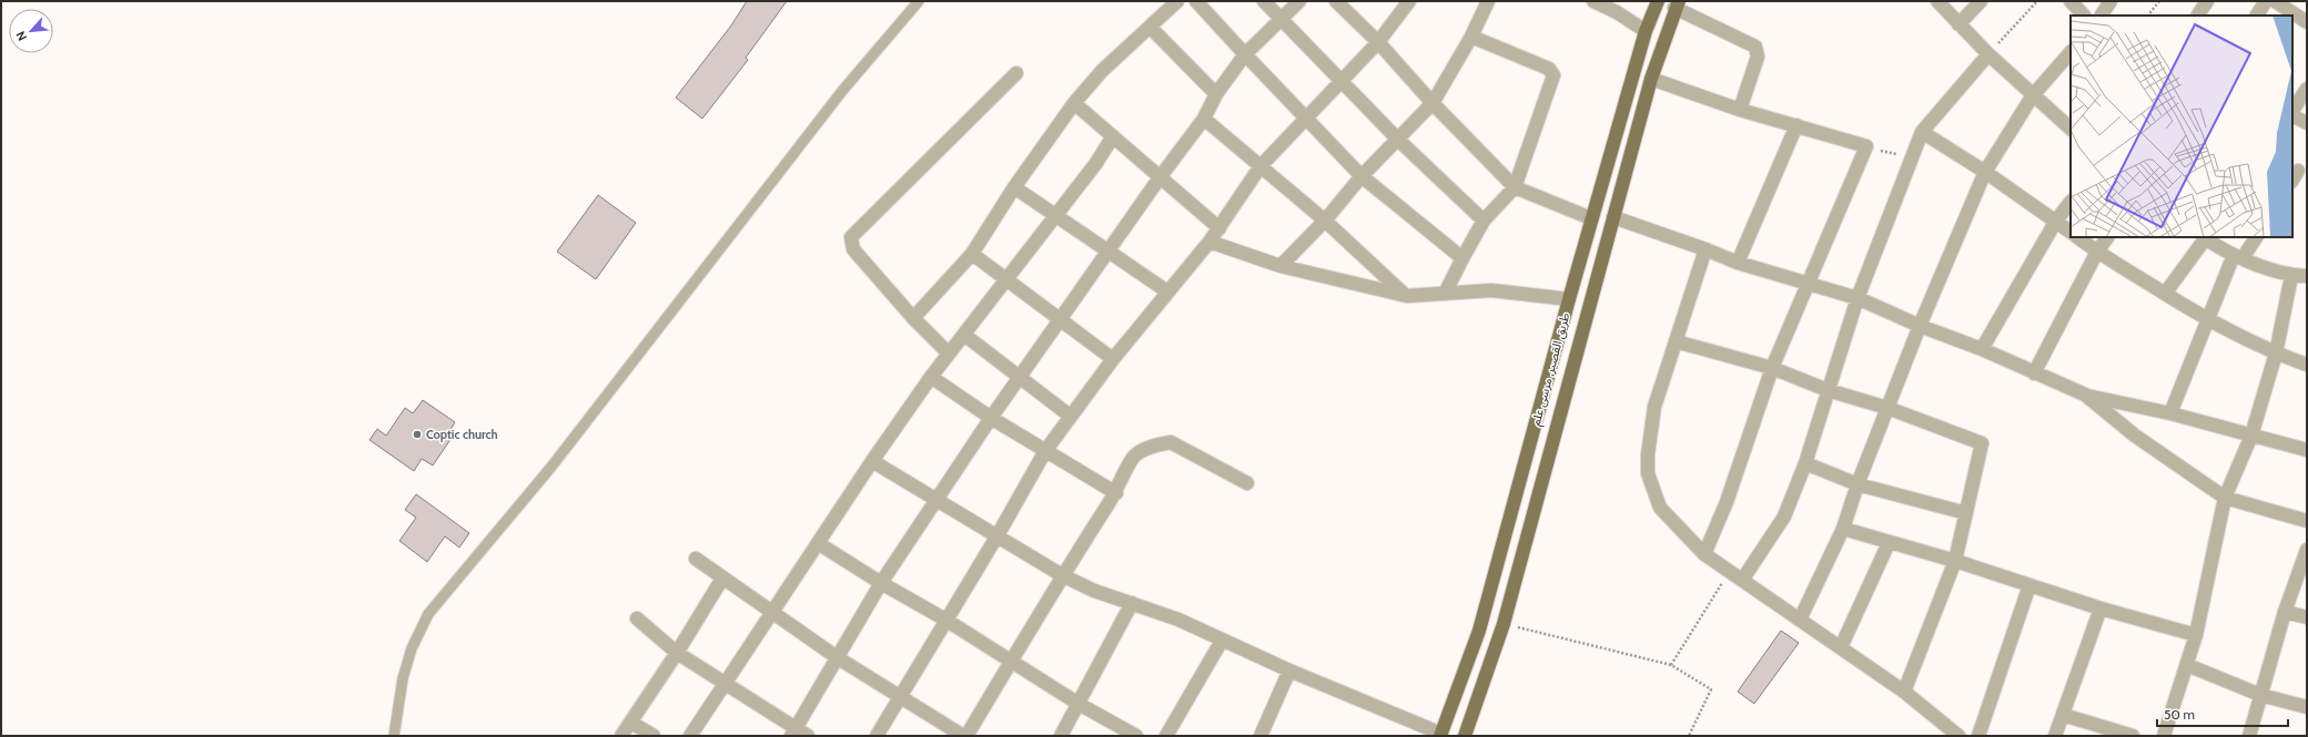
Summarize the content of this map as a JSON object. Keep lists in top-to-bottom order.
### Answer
{
  "streets": {
    "main road": ["طريق القصير, مرسى علم"]
  },
  "places": ["Coptic church"],
  "scale_bar": "50 m",
  "north": "bottom left"
}
